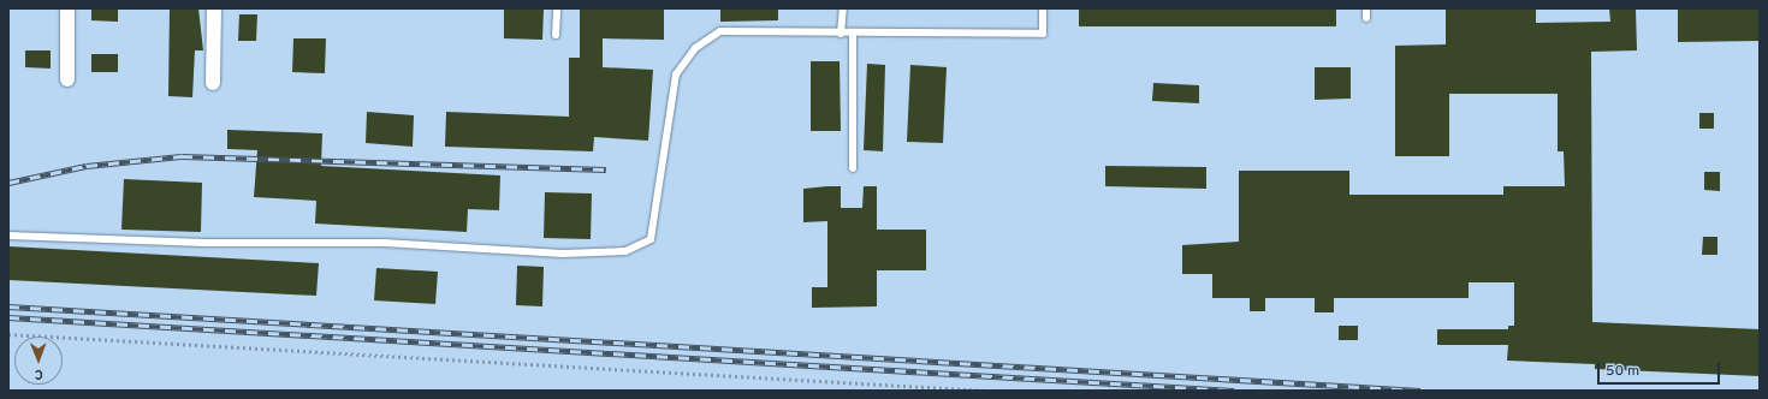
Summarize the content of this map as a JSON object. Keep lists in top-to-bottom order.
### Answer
{
  "scale_bar": "50 m",
  "north": "bottom"
}
